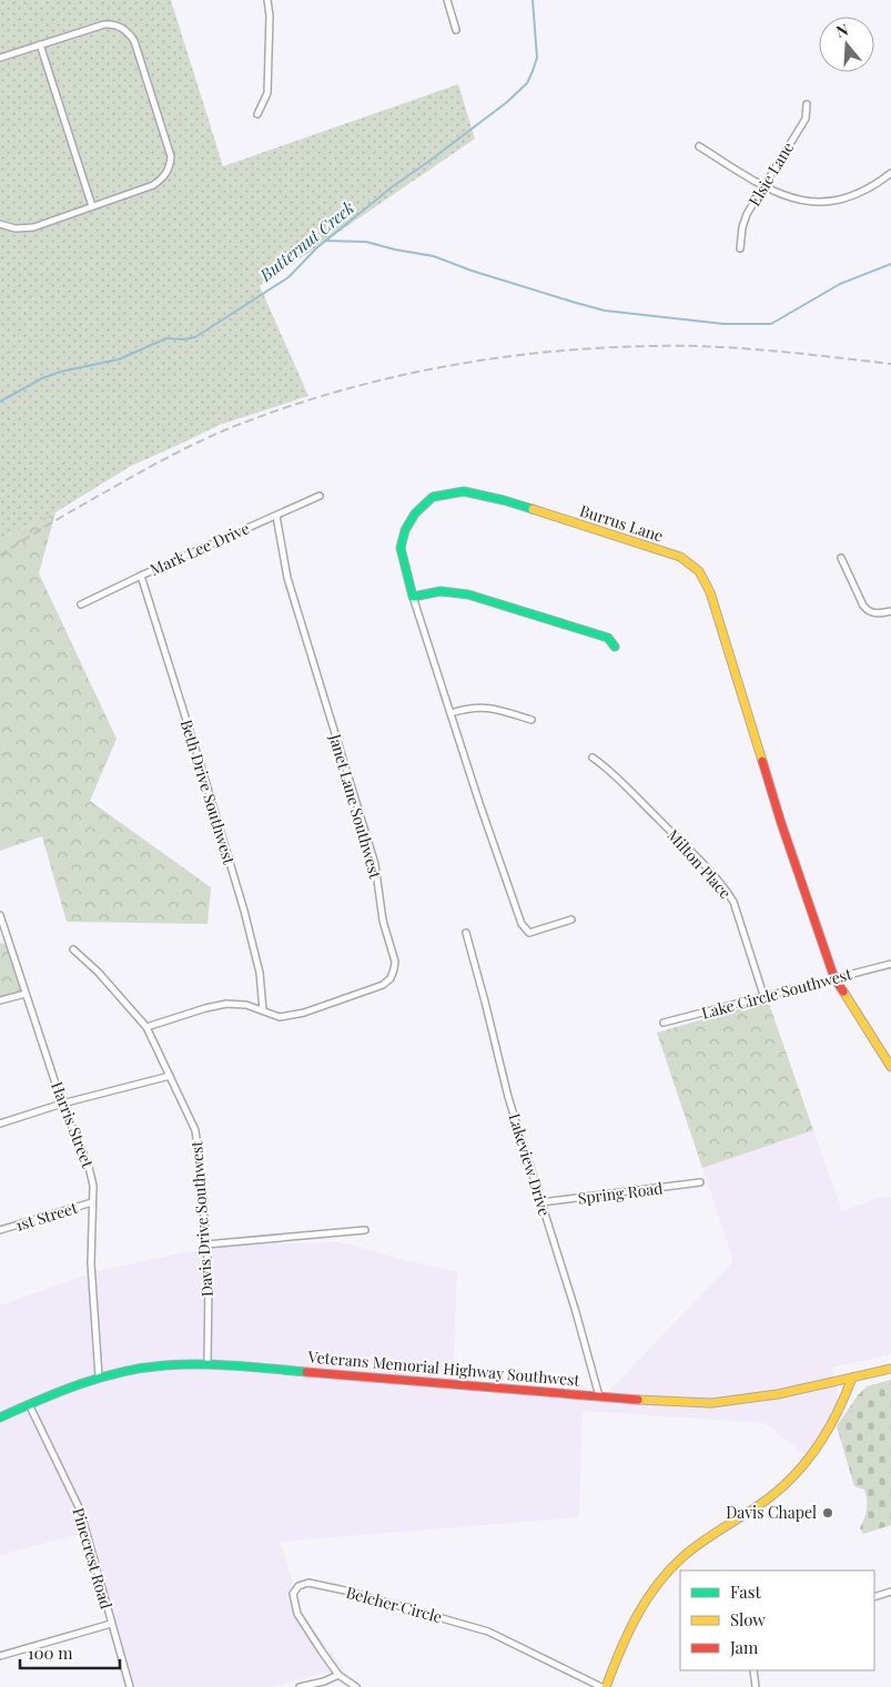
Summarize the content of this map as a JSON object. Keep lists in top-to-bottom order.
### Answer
{
  "streets": {
    "street": [
      "Elsie Lane",
      "Burrus Lane",
      "Mark Lee Drive",
      "Beth Drive Southwest",
      "Janet Lane Southwest",
      "Milton Place",
      "Lake Circle Southwest",
      "Harris Street",
      "Lakeview Drive",
      "Spring Road",
      "1st Street",
      "Davis Drive Southwest",
      "Veterans Memorial Highway Southwest",
      "Pinecrest Road",
      "Belcher Circle"
    ]
  },
  "crossings": [
    ["Burrus Lane", "Lake Circle Southwest"],
    ["Mark Lee Drive", "Beth Drive Southwest"],
    ["Mark Lee Drive", "Janet Lane Southwest"],
    ["Beth Drive Southwest", "Janet Lane Southwest"],
    ["Janet Lane Southwest", "Davis Drive Southwest"],
    ["Milton Place", "Lake Circle Southwest"],
    ["Harris Street", "1st Street"],
    ["Harris Street", "Veterans Memorial Highway Southwest"],
    ["Lakeview Drive", "Spring Road"],
    ["Lakeview Drive", "Veterans Memorial Highway Southwest"],
    ["Davis Drive Southwest", "Veterans Memorial Highway Southwest"],
    ["Veterans Memorial Highway Southwest", "Pinecrest Road"]
  ],
  "water": ["Butternut Creek"],
  "places": ["Davis Chapel"],
  "legend": ["Fast", "Slow", "Jam"],
  "scale_bar": "100 m",
  "north": "top"
}
